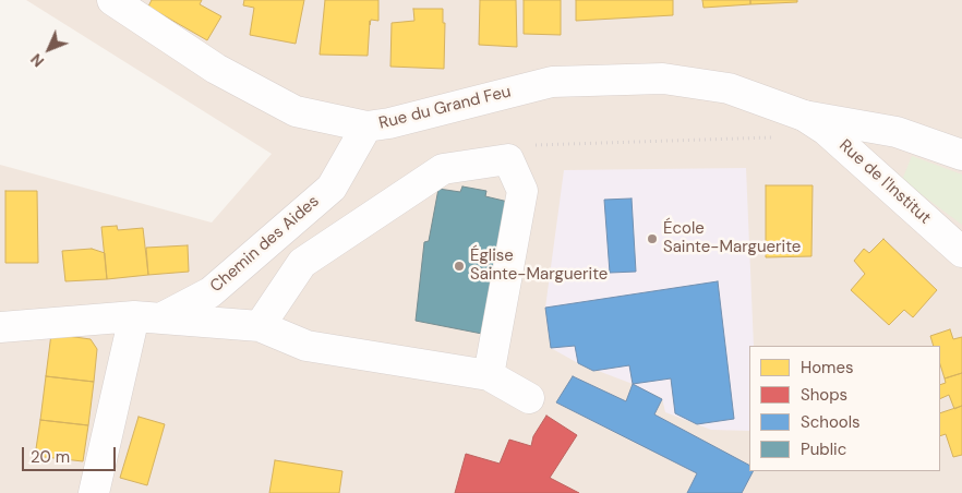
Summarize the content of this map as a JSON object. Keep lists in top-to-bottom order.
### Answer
{
  "streets": {
    "street": ["Rue du Grand Feu", "Rue de l'Institut", "Chemin des Aides"]
  },
  "crossings": [
    ["Rue du Grand Feu", "Rue de l'Institut"],
    ["Rue du Grand Feu", "Chemin des Aides"]
  ],
  "places": ["École Sainte-Marguerite", "Église Sainte-Marguerite"],
  "legend": [
    "Homes",
    "Shops",
    "Schools",
    "Public"
  ],
  "scale_bar": "20 m",
  "north": "bottom left"
}
